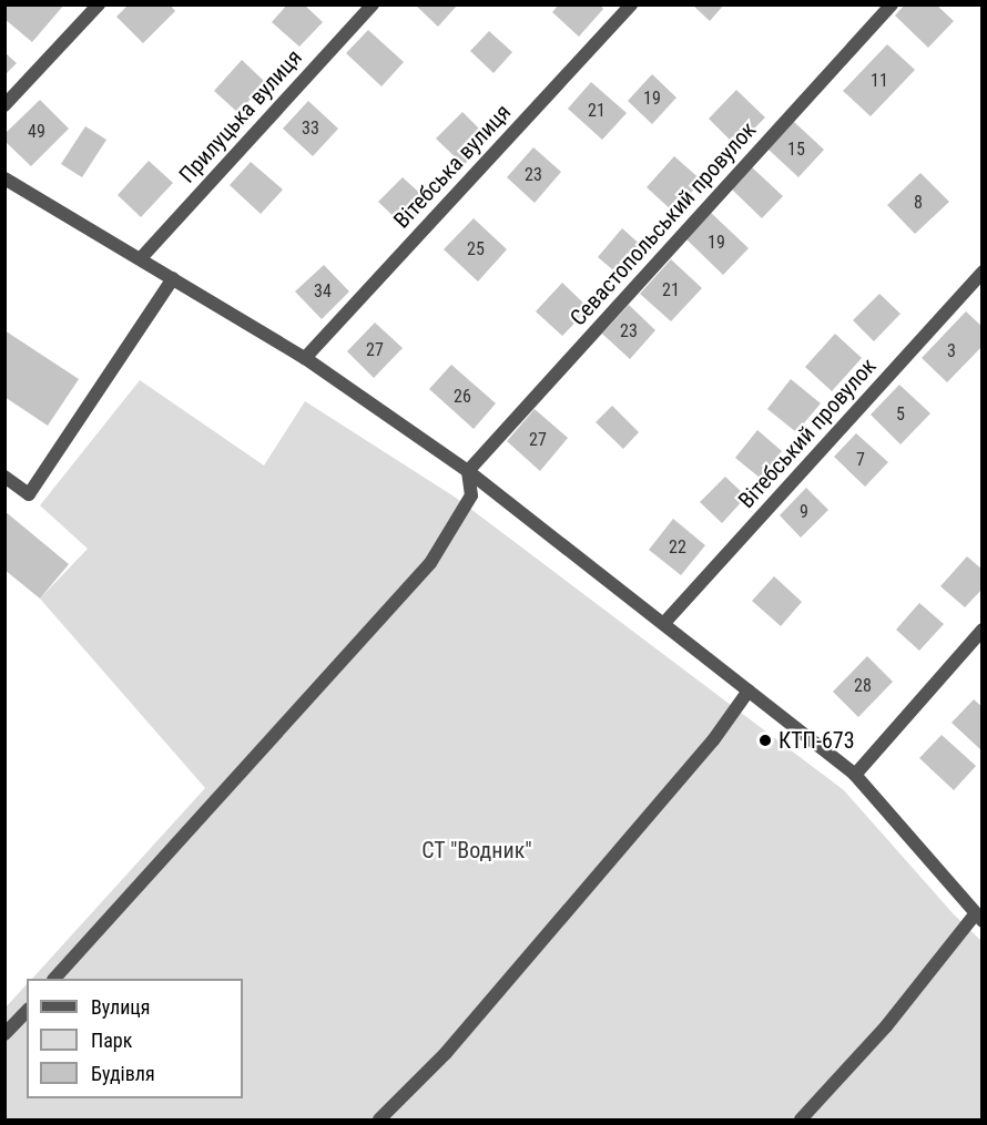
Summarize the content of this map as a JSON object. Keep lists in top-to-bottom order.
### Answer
{
  "streets": {
    "street": [
      "Прилуцька вулиця",
      "Вітебська вулиця",
      "Севастопольський провулок",
      "Вітебський провулок"
    ]
  },
  "parks": ["СТ \"Водник\""],
  "places": ["КТП-673"],
  "house_numbers": [
    "11",
    "19",
    "21",
    "33",
    "49",
    "15",
    "23",
    "8",
    "19",
    "25",
    "21",
    "34",
    "23",
    "27",
    "3",
    "26",
    "5",
    "27",
    "7",
    "9",
    "22",
    "28"
  ],
  "legend": ["Вулиця", "Парк", "Будівля"]
}
